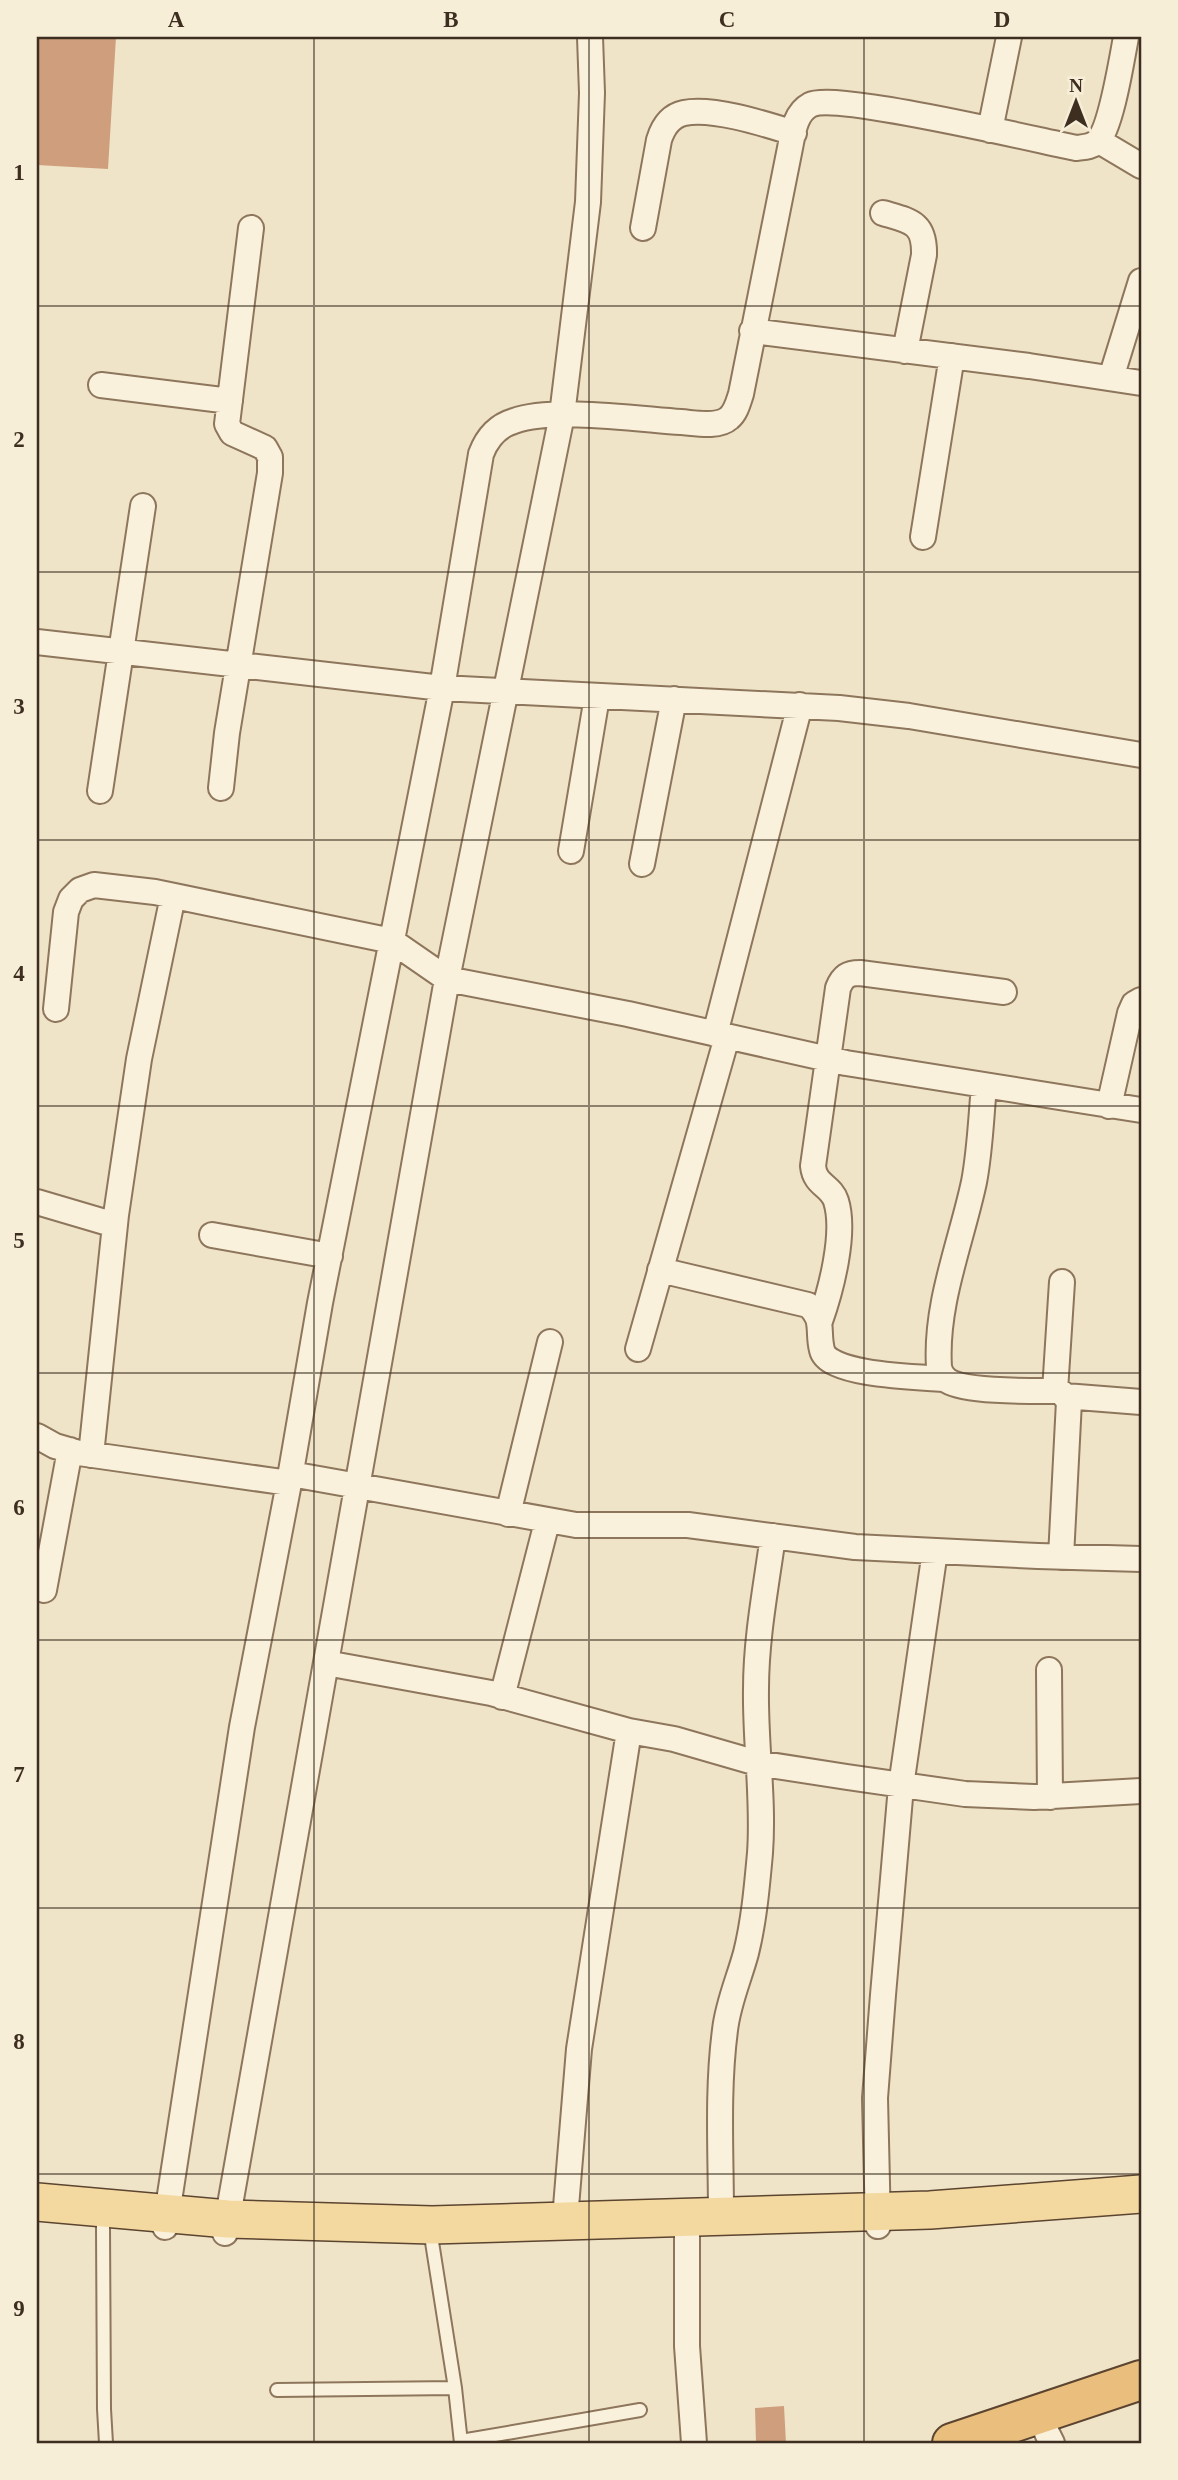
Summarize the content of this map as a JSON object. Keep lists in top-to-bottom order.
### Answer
{
  "north": "top",
  "grid": {
    "columns": [
      "A",
      "B",
      "C",
      "D"
    ],
    "rows": [
      "1",
      "2",
      "3",
      "4",
      "5",
      "6",
      "7",
      "8",
      "9"
    ]
  }
}
